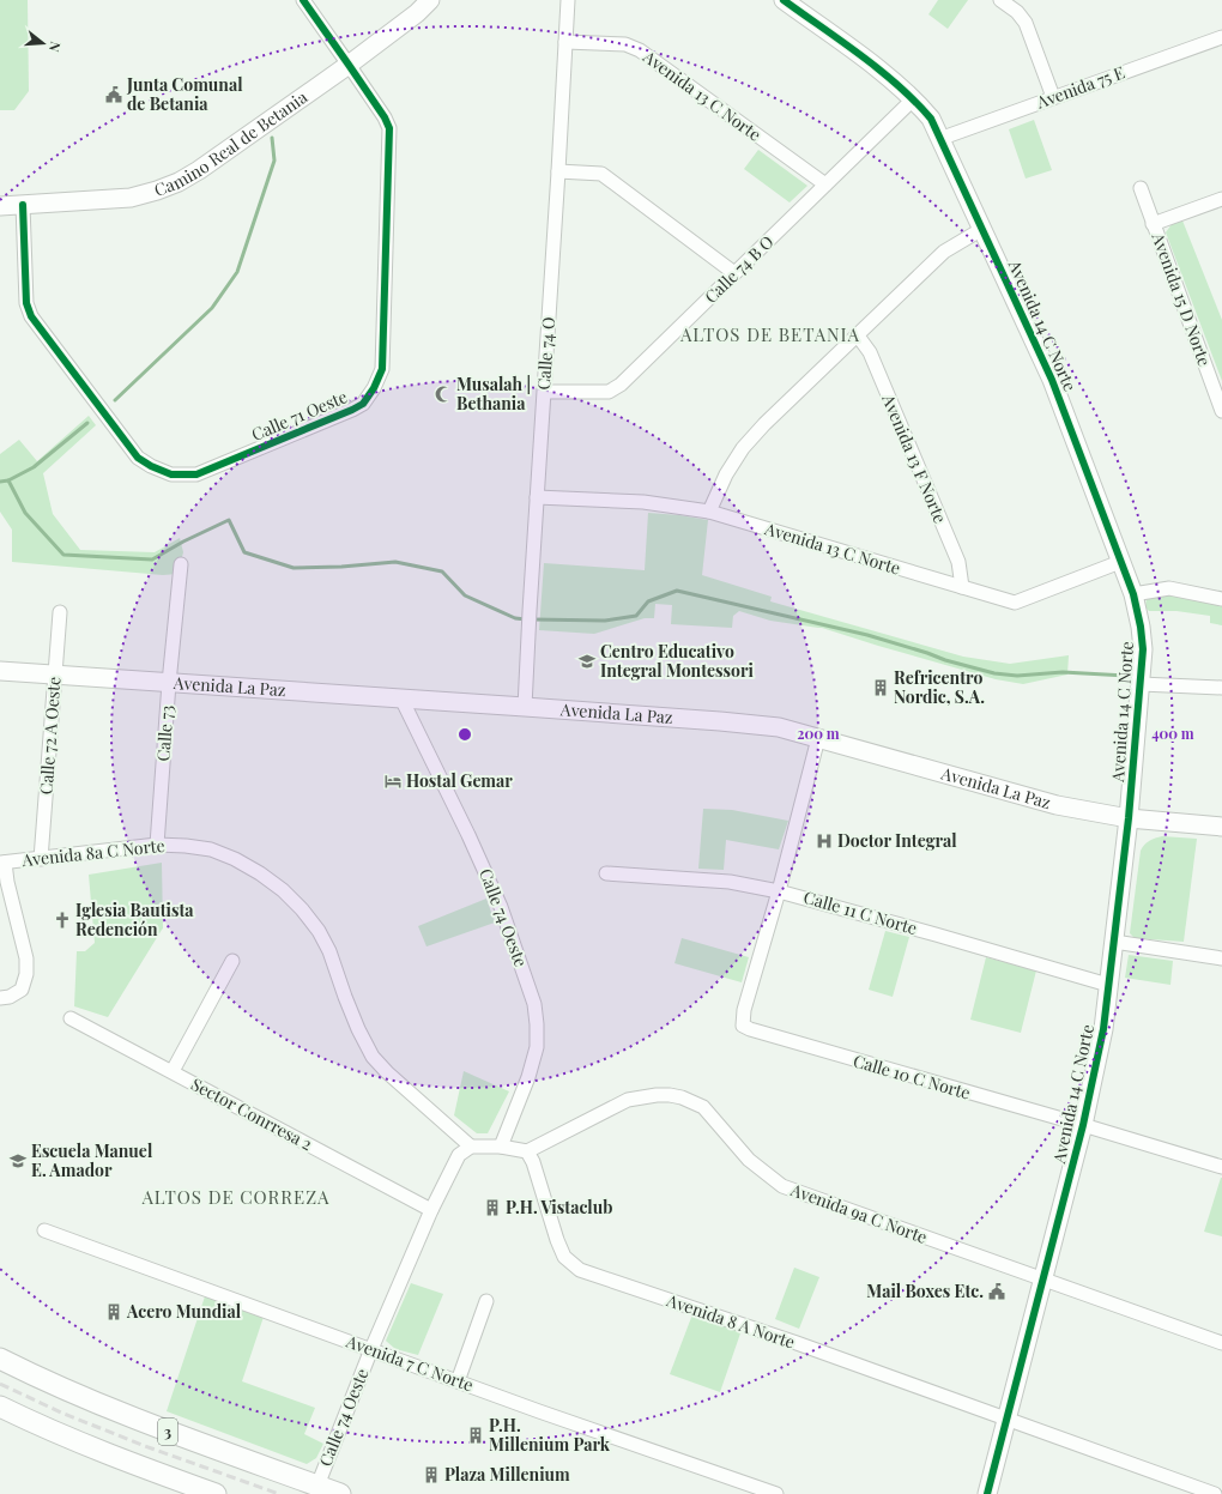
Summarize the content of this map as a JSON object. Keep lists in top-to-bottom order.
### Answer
{
  "streets": {
    "main road": ["3"],
    "street": [
      "Avenida 75 E",
      "Avenida 13 C Norte",
      "Camino Real de Betania",
      "Calle 74 B O",
      "Avenida 15 D Norte",
      "Avenida 14 C Norte",
      "Calle 74 O",
      "Calle 71 Oeste",
      "Avenida 13 F Norte",
      "Avenida La Paz",
      "Calle 73",
      "Calle 72 A Oeste",
      "Avenida 8a C Norte",
      "Calle 11 C Norte",
      "Calle 74 Oeste",
      "Calle 10 C Norte",
      "Sector Conrresa 2",
      "Avenida 9a C Norte",
      "Avenida 8 A Norte",
      "Avenida 7 C Norte"
    ]
  },
  "crossings": [
    ["Avenida 75 E", "Avenida 14 C Norte"],
    ["Avenida 13 C Norte", "Calle 74 B O"],
    ["Avenida 13 C Norte", "Avenida 14 C Norte"],
    ["Avenida 13 C Norte", "Calle 74 O"],
    ["Avenida 13 C Norte", "Avenida 13 F Norte"],
    ["Camino Real de Betania", "Calle 71 Oeste"],
    ["Calle 74 B O", "Avenida 14 C Norte"],
    ["Calle 74 B O", "Calle 74 O"],
    ["Avenida 14 C Norte", "Avenida La Paz"],
    ["Avenida 14 C Norte", "Calle 11 C Norte"],
    ["Avenida 14 C Norte", "Calle 10 C Norte"],
    ["Avenida 14 C Norte", "Avenida 9a C Norte"],
    ["Avenida 14 C Norte", "Avenida 8 A Norte"],
    ["Calle 74 O", "Avenida La Paz"],
    ["Avenida La Paz", "Calle 73"],
    ["Avenida La Paz", "Calle 72 A Oeste"],
    ["Avenida La Paz", "Calle 74 Oeste"],
    ["Calle 73", "Avenida 8a C Norte"],
    ["Calle 72 A Oeste", "Avenida 8a C Norte"],
    ["Avenida 8a C Norte", "Calle 74 Oeste"],
    ["Calle 11 C Norte", "Calle 10 C Norte"],
    ["Calle 74 Oeste", "Sector Conrresa 2"],
    ["Calle 74 Oeste", "Avenida 7 C Norte"],
    ["Calle 74 Oeste", "3"],
    ["Avenida 9a C Norte", "Avenida 8 A Norte"]
  ],
  "districts": ["ALTOS DE BETANIA", "ALTOS DE CORREZA"],
  "places": {
    "public building": ["Junta Comunal de Betania", "Mail Boxes Etc."],
    "mosque": ["Musalah | Bethania"],
    "school or university": ["Centro Educativo Integral Montessori", "Escuela Manuel E. Amador"],
    "building": [
      "Refricentro Nordic, S.A.",
      "P.H. Vistaclub",
      "Acero Mundial",
      "P.H. Millenium Park",
      "Plaza Millenium"
    ],
    "hotel": ["Hostal Gemar"],
    "hospital": ["Doctor Integral"],
    "church": ["Iglesia Bautista Redención"]
  },
  "north": "right",
  "rings": ["200 m", "400 m"]
}
